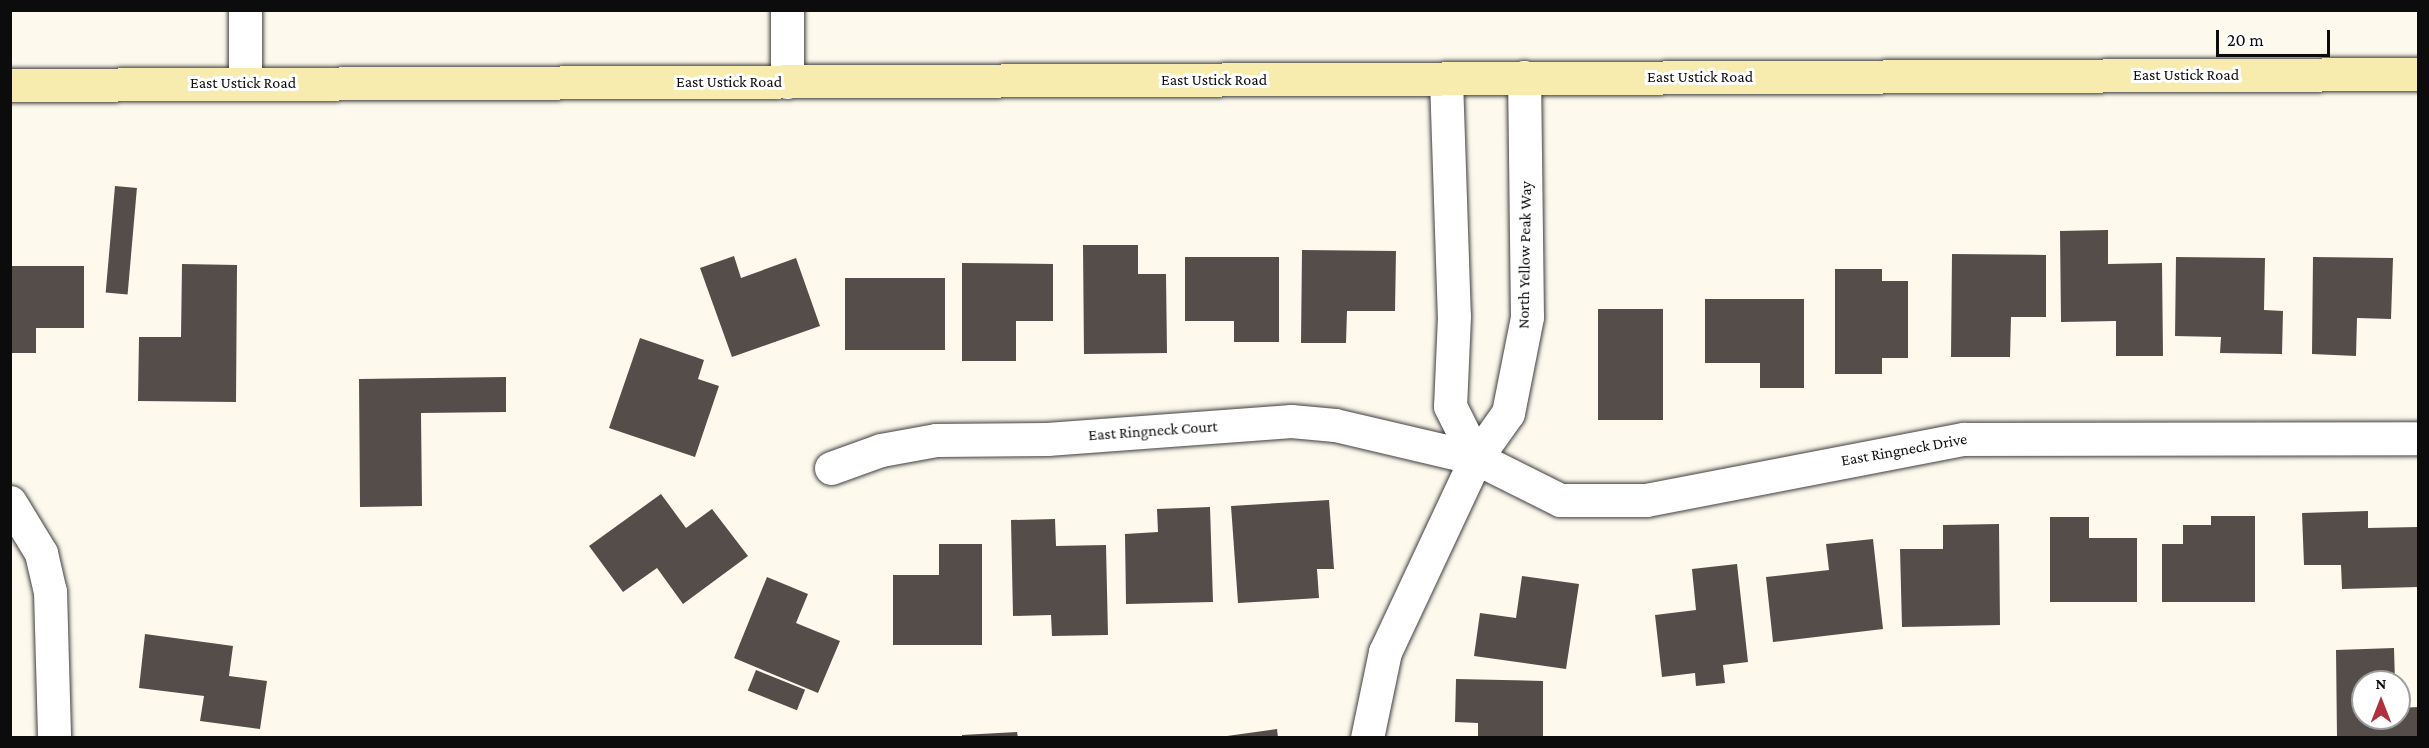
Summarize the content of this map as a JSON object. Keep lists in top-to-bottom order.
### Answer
{
  "streets": {
    "main road": ["East Ustick Road"],
    "street": ["North Yellow Peak Way", "East Ringneck Court", "East Ringneck Drive"]
  },
  "crossings": [
    ["East Ustick Road", "North Yellow Peak Way"],
    ["North Yellow Peak Way", "East Ringneck Court"],
    ["North Yellow Peak Way", "East Ringneck Drive"],
    ["East Ringneck Court", "East Ringneck Drive"]
  ],
  "scale_bar": "20 m",
  "north": "top"
}
